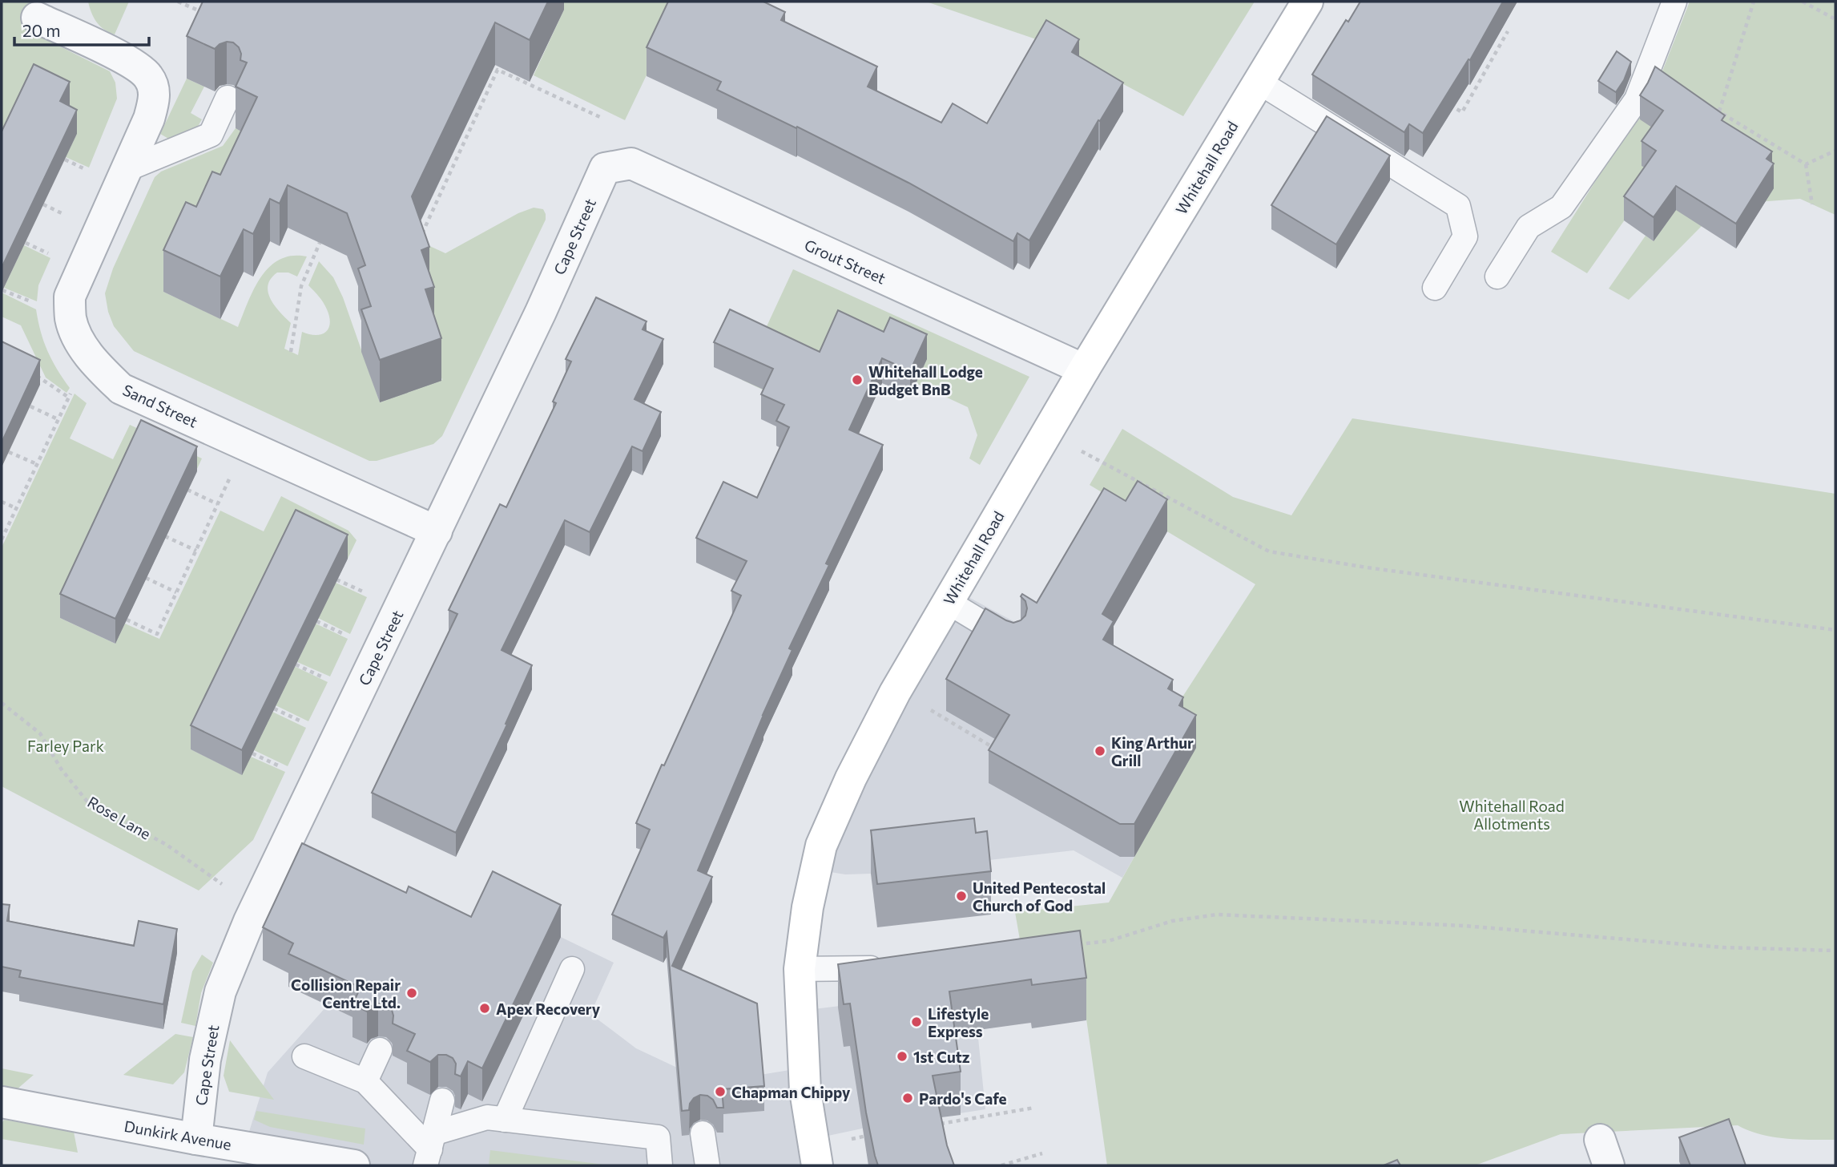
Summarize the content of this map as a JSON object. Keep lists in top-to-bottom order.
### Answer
{
  "streets": {
    "main road": ["Whitehall Road"],
    "street": [
      "Cape Street",
      "Grout Street",
      "Sand Street",
      "Dunkirk Avenue"
    ],
    "path": ["Rose Lane"]
  },
  "crossings": [
    ["Whitehall Road", "Grout Street"],
    ["Cape Street", "Grout Street"],
    ["Cape Street", "Sand Street"],
    ["Cape Street", "Dunkirk Avenue"]
  ],
  "parks": ["Farley Park", "Whitehall Road Allotments"],
  "places": [
    "Whitehall Lodge Budget BnB",
    "King Arthur Grill",
    "United Pentecostal Church of God",
    "Collision Repair Centre Ltd.",
    "Apex Recovery",
    "Lifestyle Express",
    "1st Cutz",
    "Chapman Chippy",
    "Pardo's Cafe"
  ],
  "scale_bar": "20 m"
}
